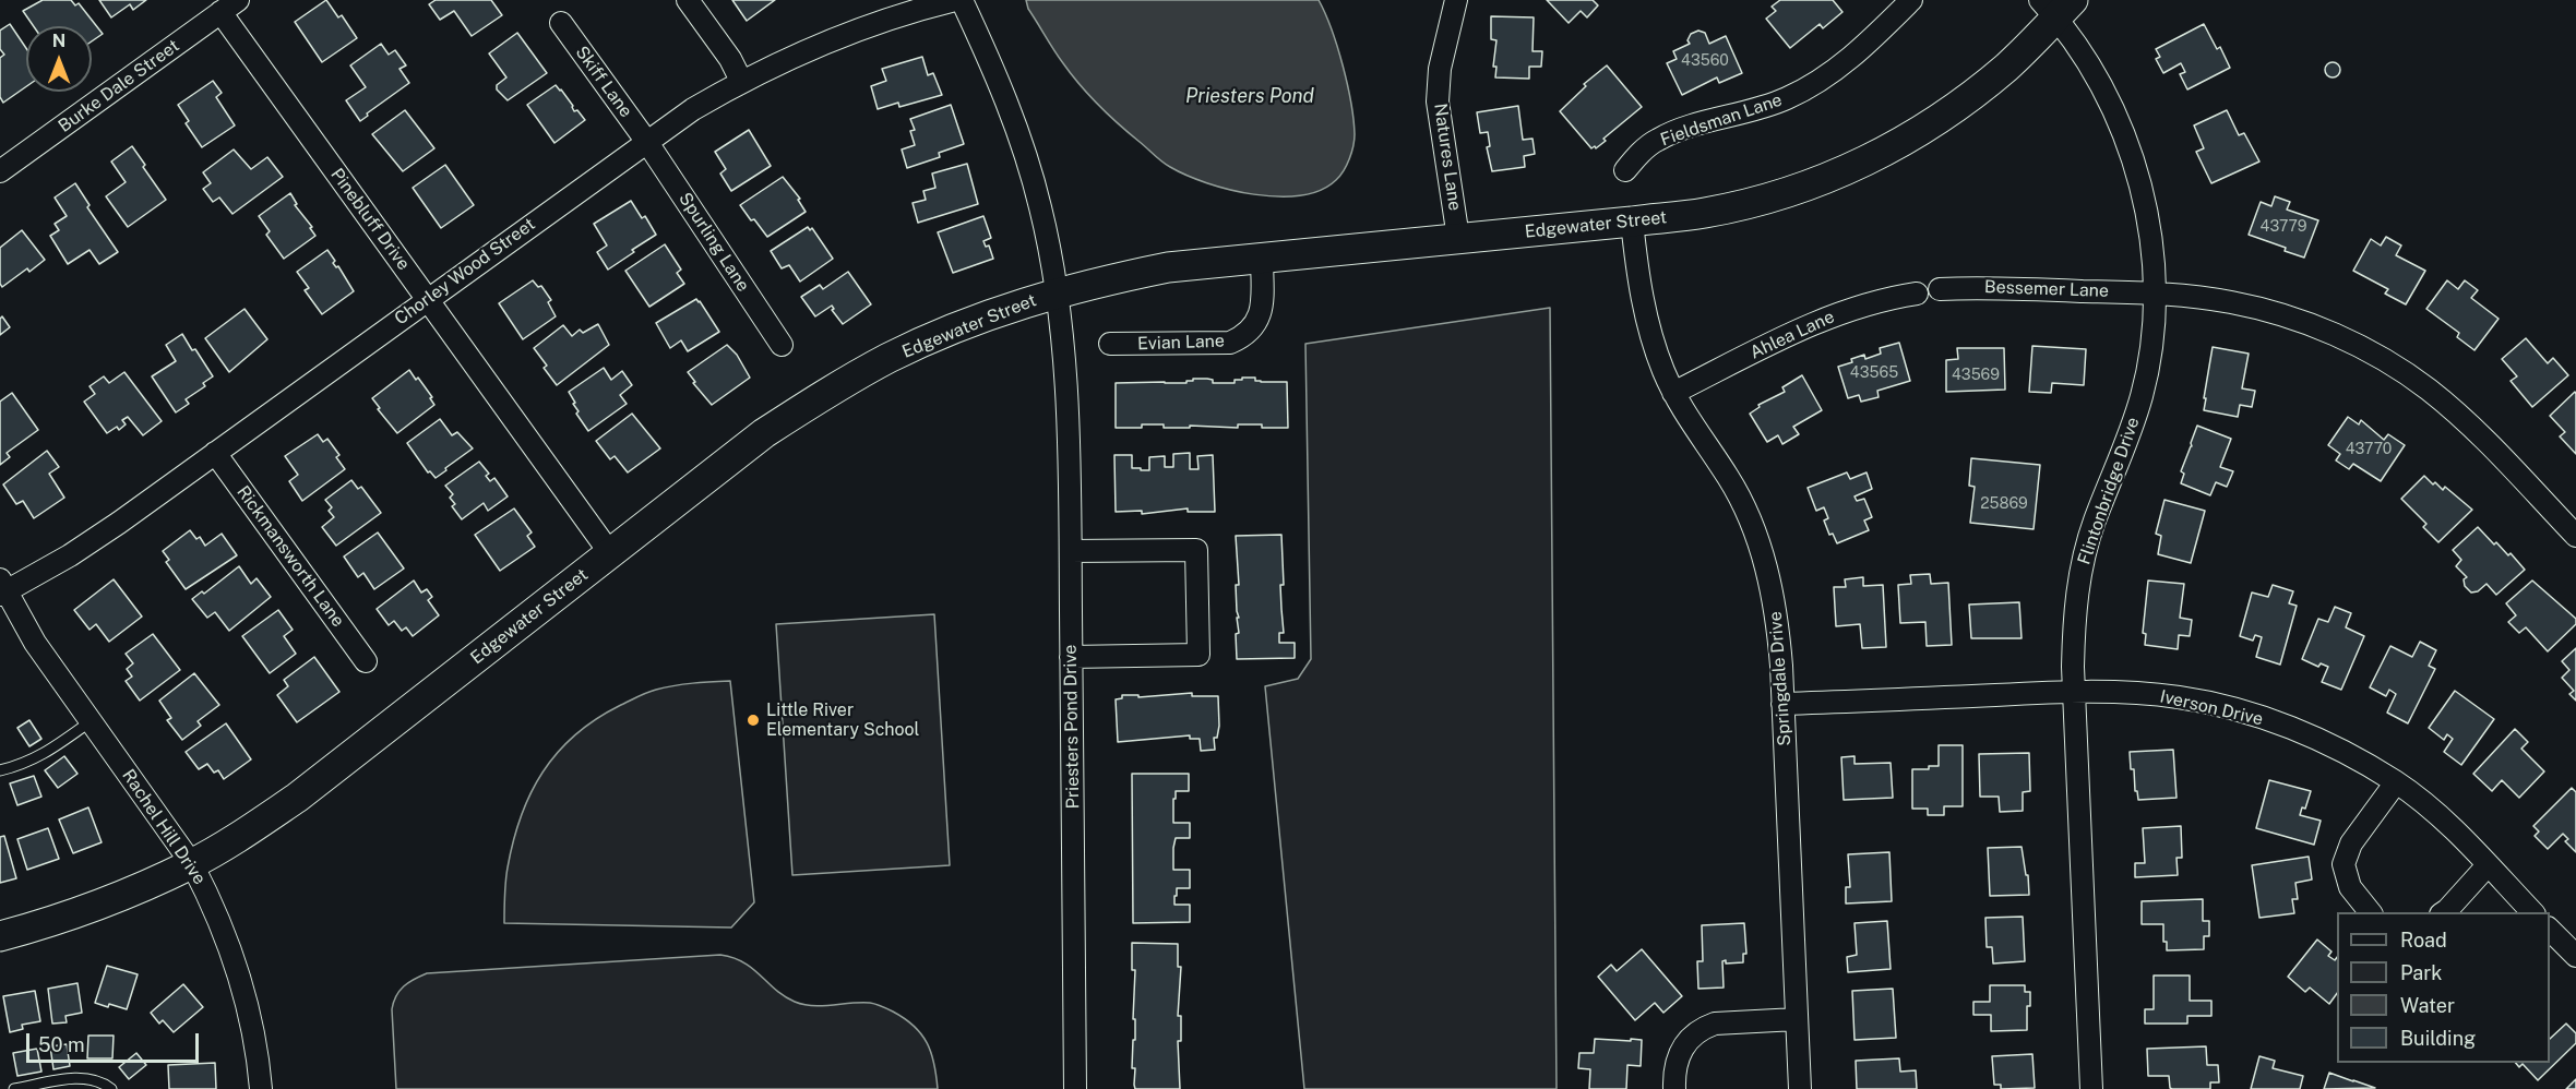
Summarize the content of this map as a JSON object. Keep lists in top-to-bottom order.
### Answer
{
  "streets": {
    "street": [
      "Skiff Lane",
      "Burke Dale Street",
      "Fieldsman Lane",
      "Natures Lane",
      "Pinebluff Drive",
      "Edgewater Street",
      "Spurling Lane",
      "Chorley Wood Street",
      "Bessemer Lane",
      "Ahlea Lane",
      "Evian Lane",
      "Flintonbridge Drive",
      "Rickmansworth Lane",
      "Springdale Drive",
      "Iverson Drive",
      "Priesters Pond Drive",
      "Rachel Hill Drive"
    ]
  },
  "crossings": [
    ["Skiff Lane", "Spurling Lane"],
    ["Skiff Lane", "Chorley Wood Street"],
    ["Burke Dale Street", "Pinebluff Drive"],
    ["Natures Lane", "Edgewater Street"],
    ["Pinebluff Drive", "Edgewater Street"],
    ["Pinebluff Drive", "Chorley Wood Street"],
    ["Edgewater Street", "Evian Lane"],
    ["Edgewater Street", "Flintonbridge Drive"],
    ["Edgewater Street", "Springdale Drive"],
    ["Edgewater Street", "Priesters Pond Drive"],
    ["Edgewater Street", "Rachel Hill Drive"],
    ["Spurling Lane", "Chorley Wood Street"],
    ["Chorley Wood Street", "Rickmansworth Lane"],
    ["Chorley Wood Street", "Rachel Hill Drive"],
    ["Bessemer Lane", "Flintonbridge Drive"],
    ["Ahlea Lane", "Springdale Drive"],
    ["Flintonbridge Drive", "Iverson Drive"],
    ["Springdale Drive", "Iverson Drive"]
  ],
  "water": ["Priesters Pond"],
  "places": ["Little River Elementary School"],
  "house_numbers": [
    "43560",
    "43779",
    "43565",
    "43569",
    "43770",
    "25869"
  ],
  "legend": [
    "Road",
    "Park",
    "Water",
    "Building"
  ],
  "scale_bar": "50 m",
  "north": "top"
}
